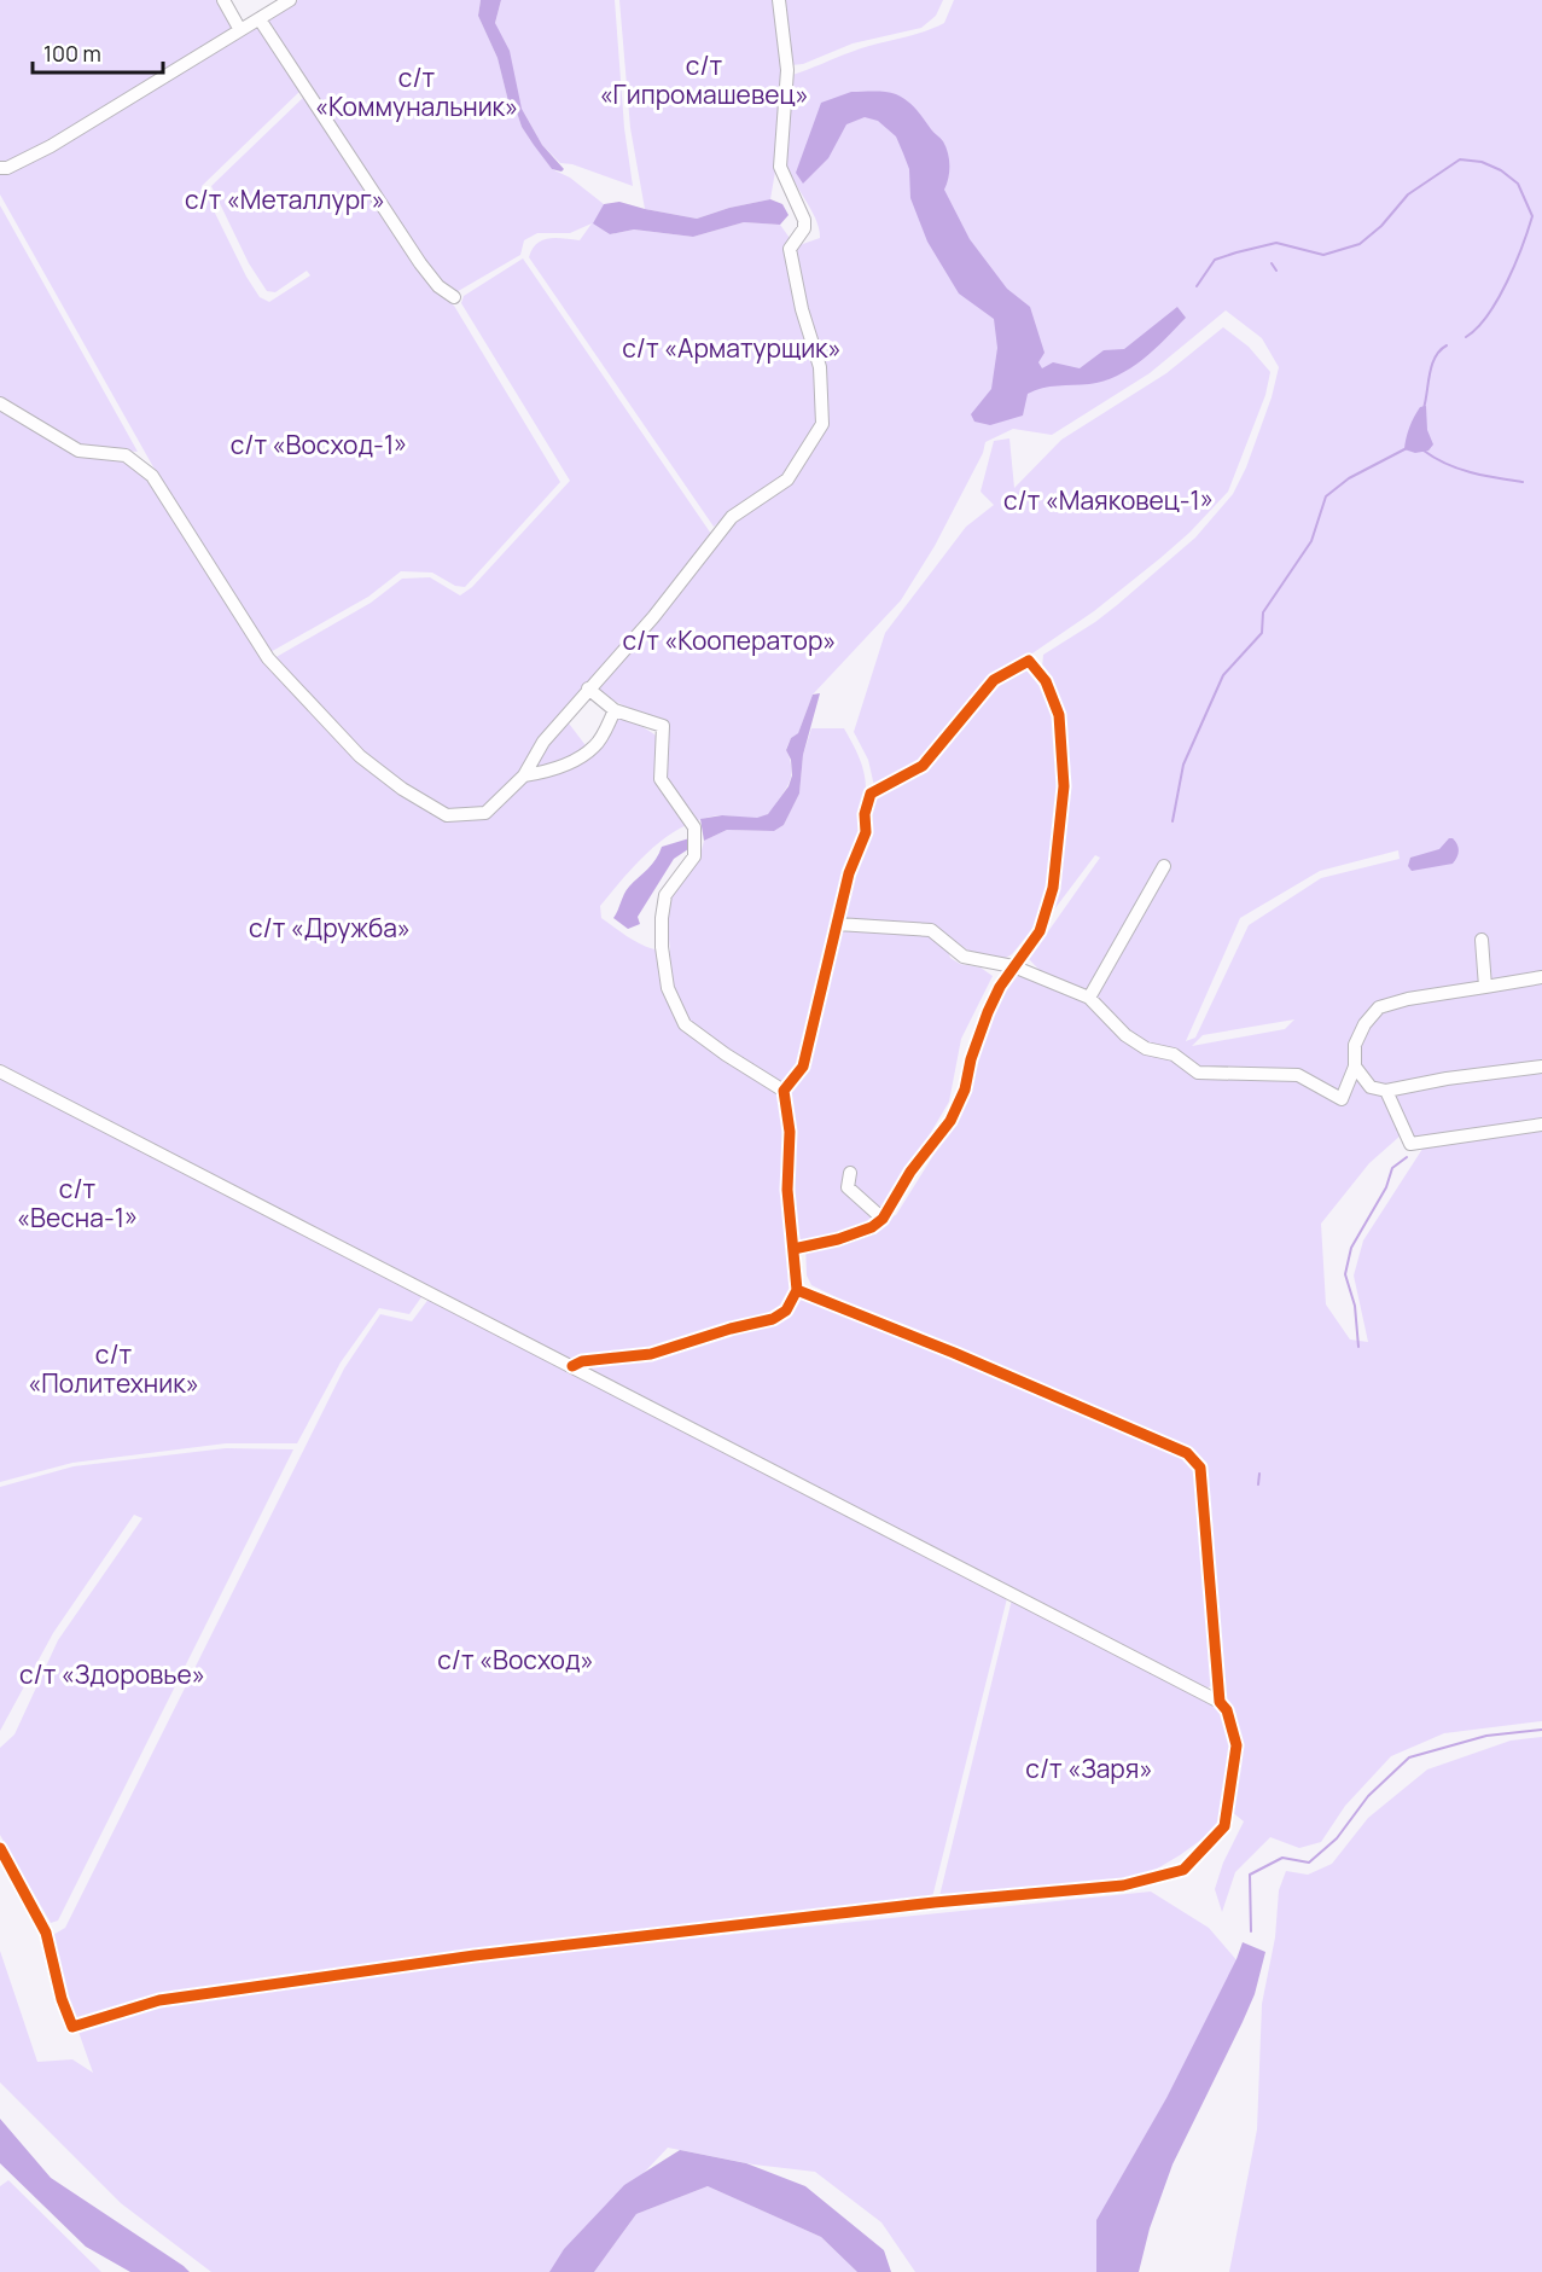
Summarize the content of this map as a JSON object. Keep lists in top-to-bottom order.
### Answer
{
  "parks": [
    "с/т «Гипромашевец»",
    "с/т «Коммунальник»",
    "с/т «Металлург»",
    "с/т «Арматурщик»",
    "с/т «Восход-1»",
    "с/т «Маяковец-1»",
    "с/т «Кооператор»",
    "с/т «Дружба»",
    "с/т «Весна-1»",
    "с/т «Политехник»",
    "с/т «Восход»",
    "с/т «Здоровье»",
    "с/т «Заря»"
  ],
  "scale_bar": "100 m"
}
